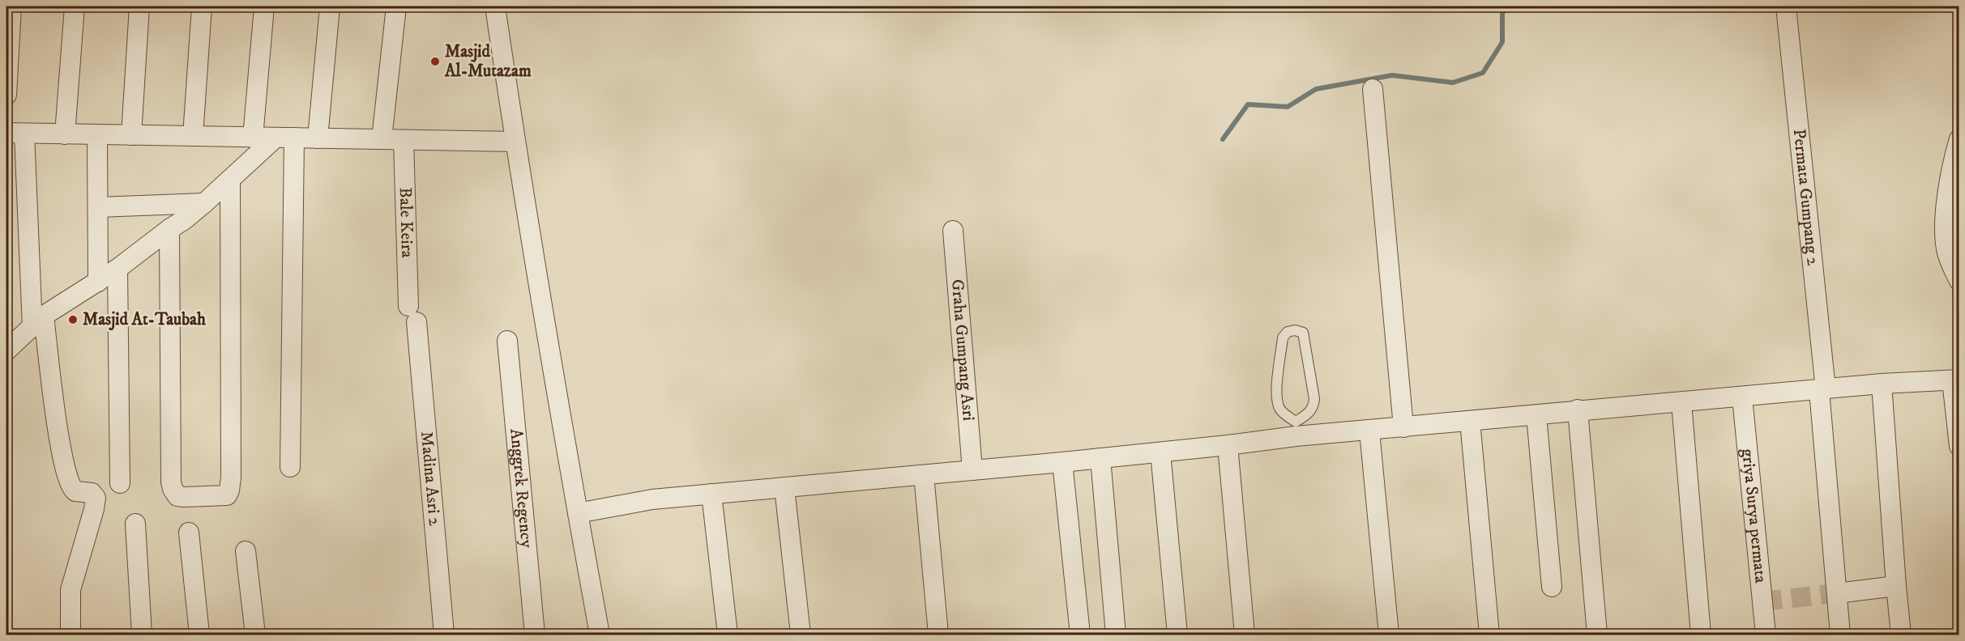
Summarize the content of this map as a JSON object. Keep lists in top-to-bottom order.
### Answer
{
  "streets": {
    "street": [
      "Permata Gumpang 2",
      "Bale Keira",
      "Graha Gumpang Asri",
      "Madina Asri 2",
      "Anggrek Regency",
      "griya Surya permata"
    ]
  },
  "crossings": [
    ["Bale Keira", "Madina Asri 2"]
  ],
  "places": ["Masjid Al-Mutazam", "Masjid At-Taubah"]
}
